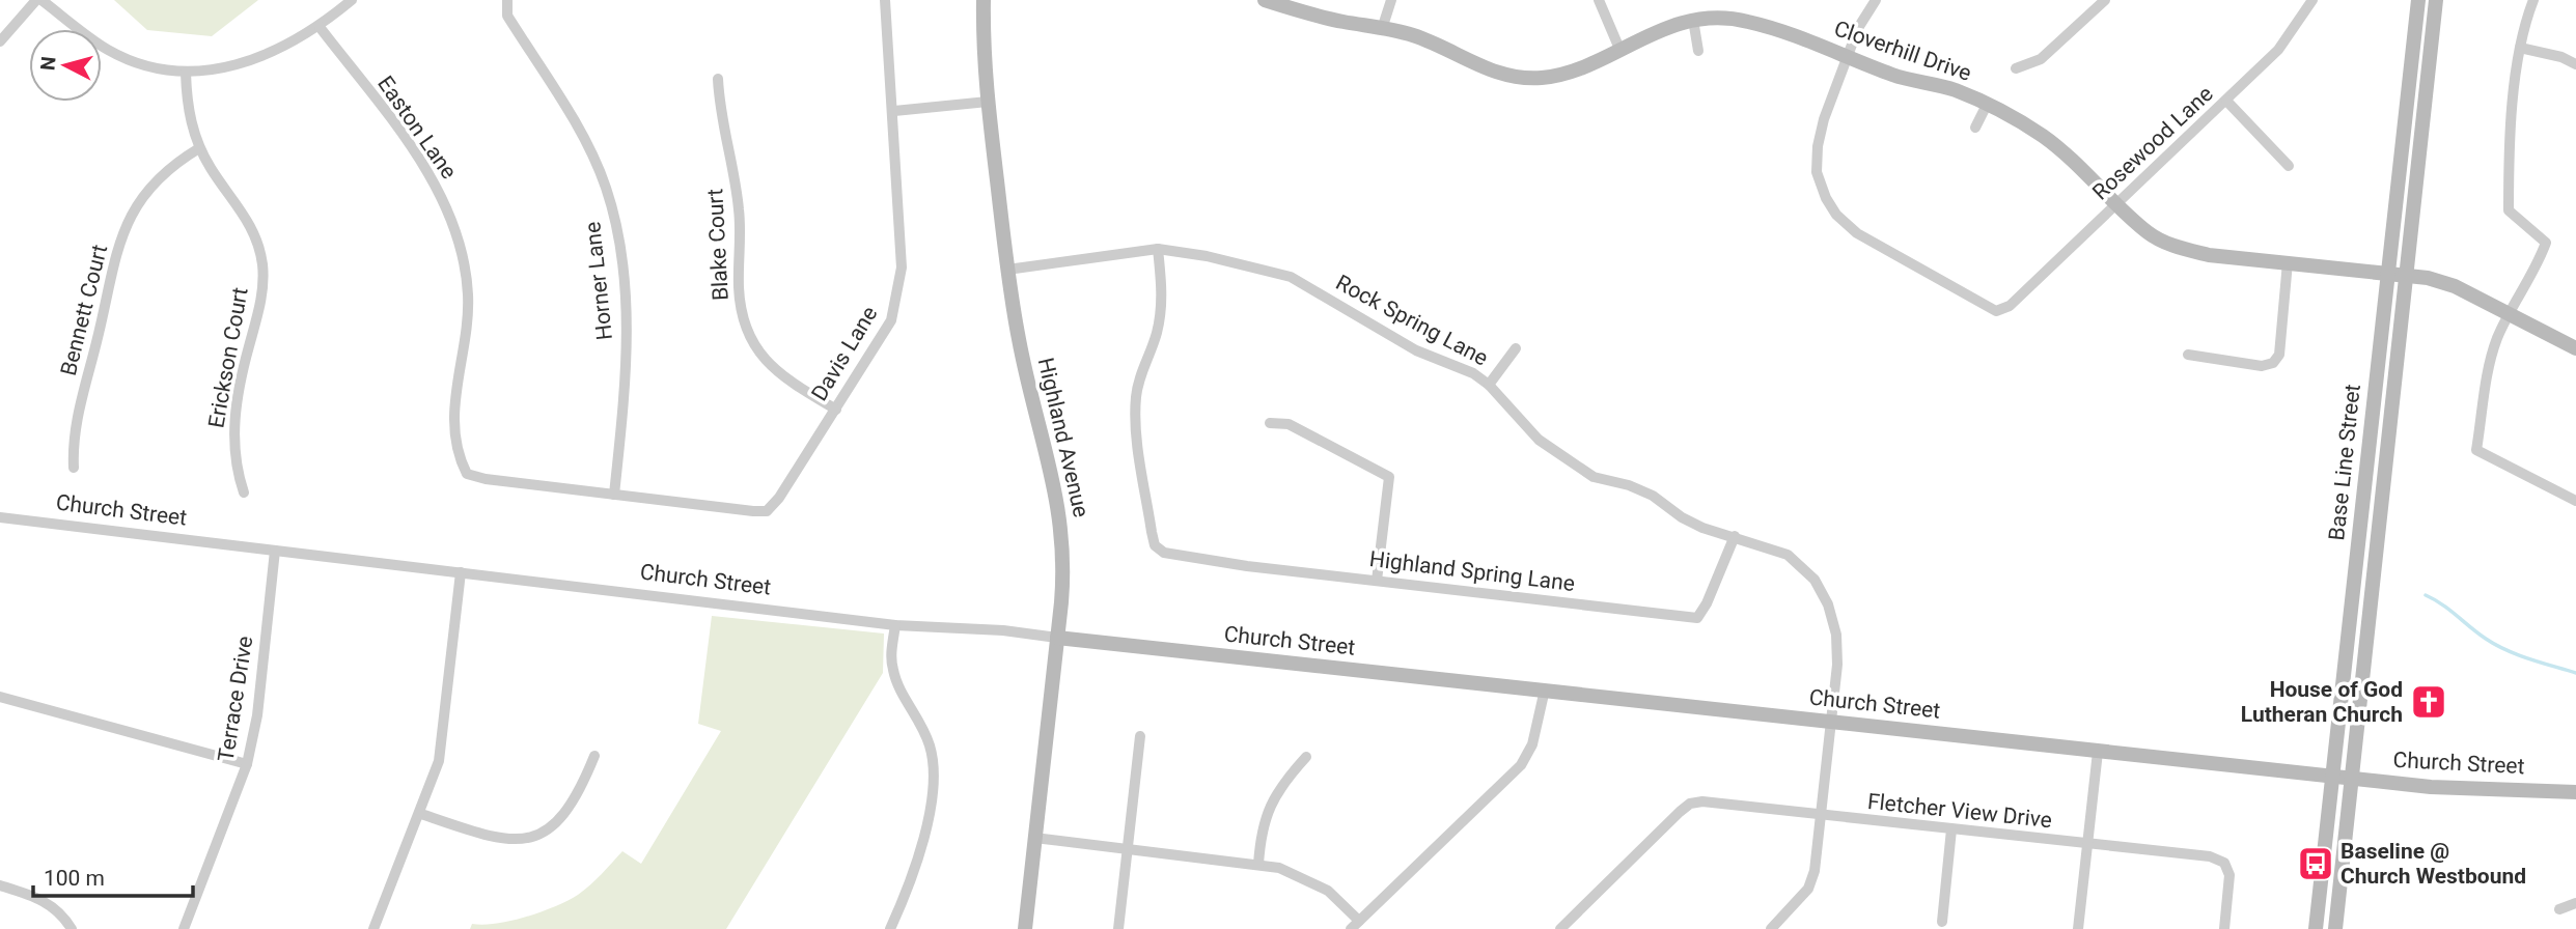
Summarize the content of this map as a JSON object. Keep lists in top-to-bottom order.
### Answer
{
  "streets": {
    "main road": [
      "Cloverhill Drive",
      "Highland Avenue",
      "Base Line Street",
      "Church Street"
    ],
    "street": [
      "Easton Lane",
      "Rosewood Lane",
      "Blake Court",
      "Horner Lane",
      "Bennett Court",
      "Rock Spring Lane",
      "Davis Lane",
      "Erickson Court",
      "Highland Spring Lane",
      "Terrace Drive",
      "Fletcher View Drive"
    ]
  },
  "crossings": [
    ["Cloverhill Drive", "Rosewood Lane"],
    ["Cloverhill Drive", "Base Line Street"],
    ["Easton Lane", "Horner Lane"],
    ["Easton Lane", "Davis Lane"],
    ["Blake Court", "Davis Lane"],
    ["Horner Lane", "Davis Lane"],
    ["Bennett Court", "Erickson Court"],
    ["Rock Spring Lane", "Highland Avenue"],
    ["Rock Spring Lane", "Church Street"],
    ["Rock Spring Lane", "Highland Spring Lane"],
    ["Rock Spring Lane", "Fletcher View Drive"],
    ["Highland Avenue", "Church Street"],
    ["Base Line Street", "Church Street"],
    ["Church Street", "Terrace Drive"]
  ],
  "places": {
    "church": ["House of God Lutheran Church"],
    "bus stop": ["Baseline @ Church Westbound"]
  },
  "scale_bar": "100 m",
  "north": "left"
}
